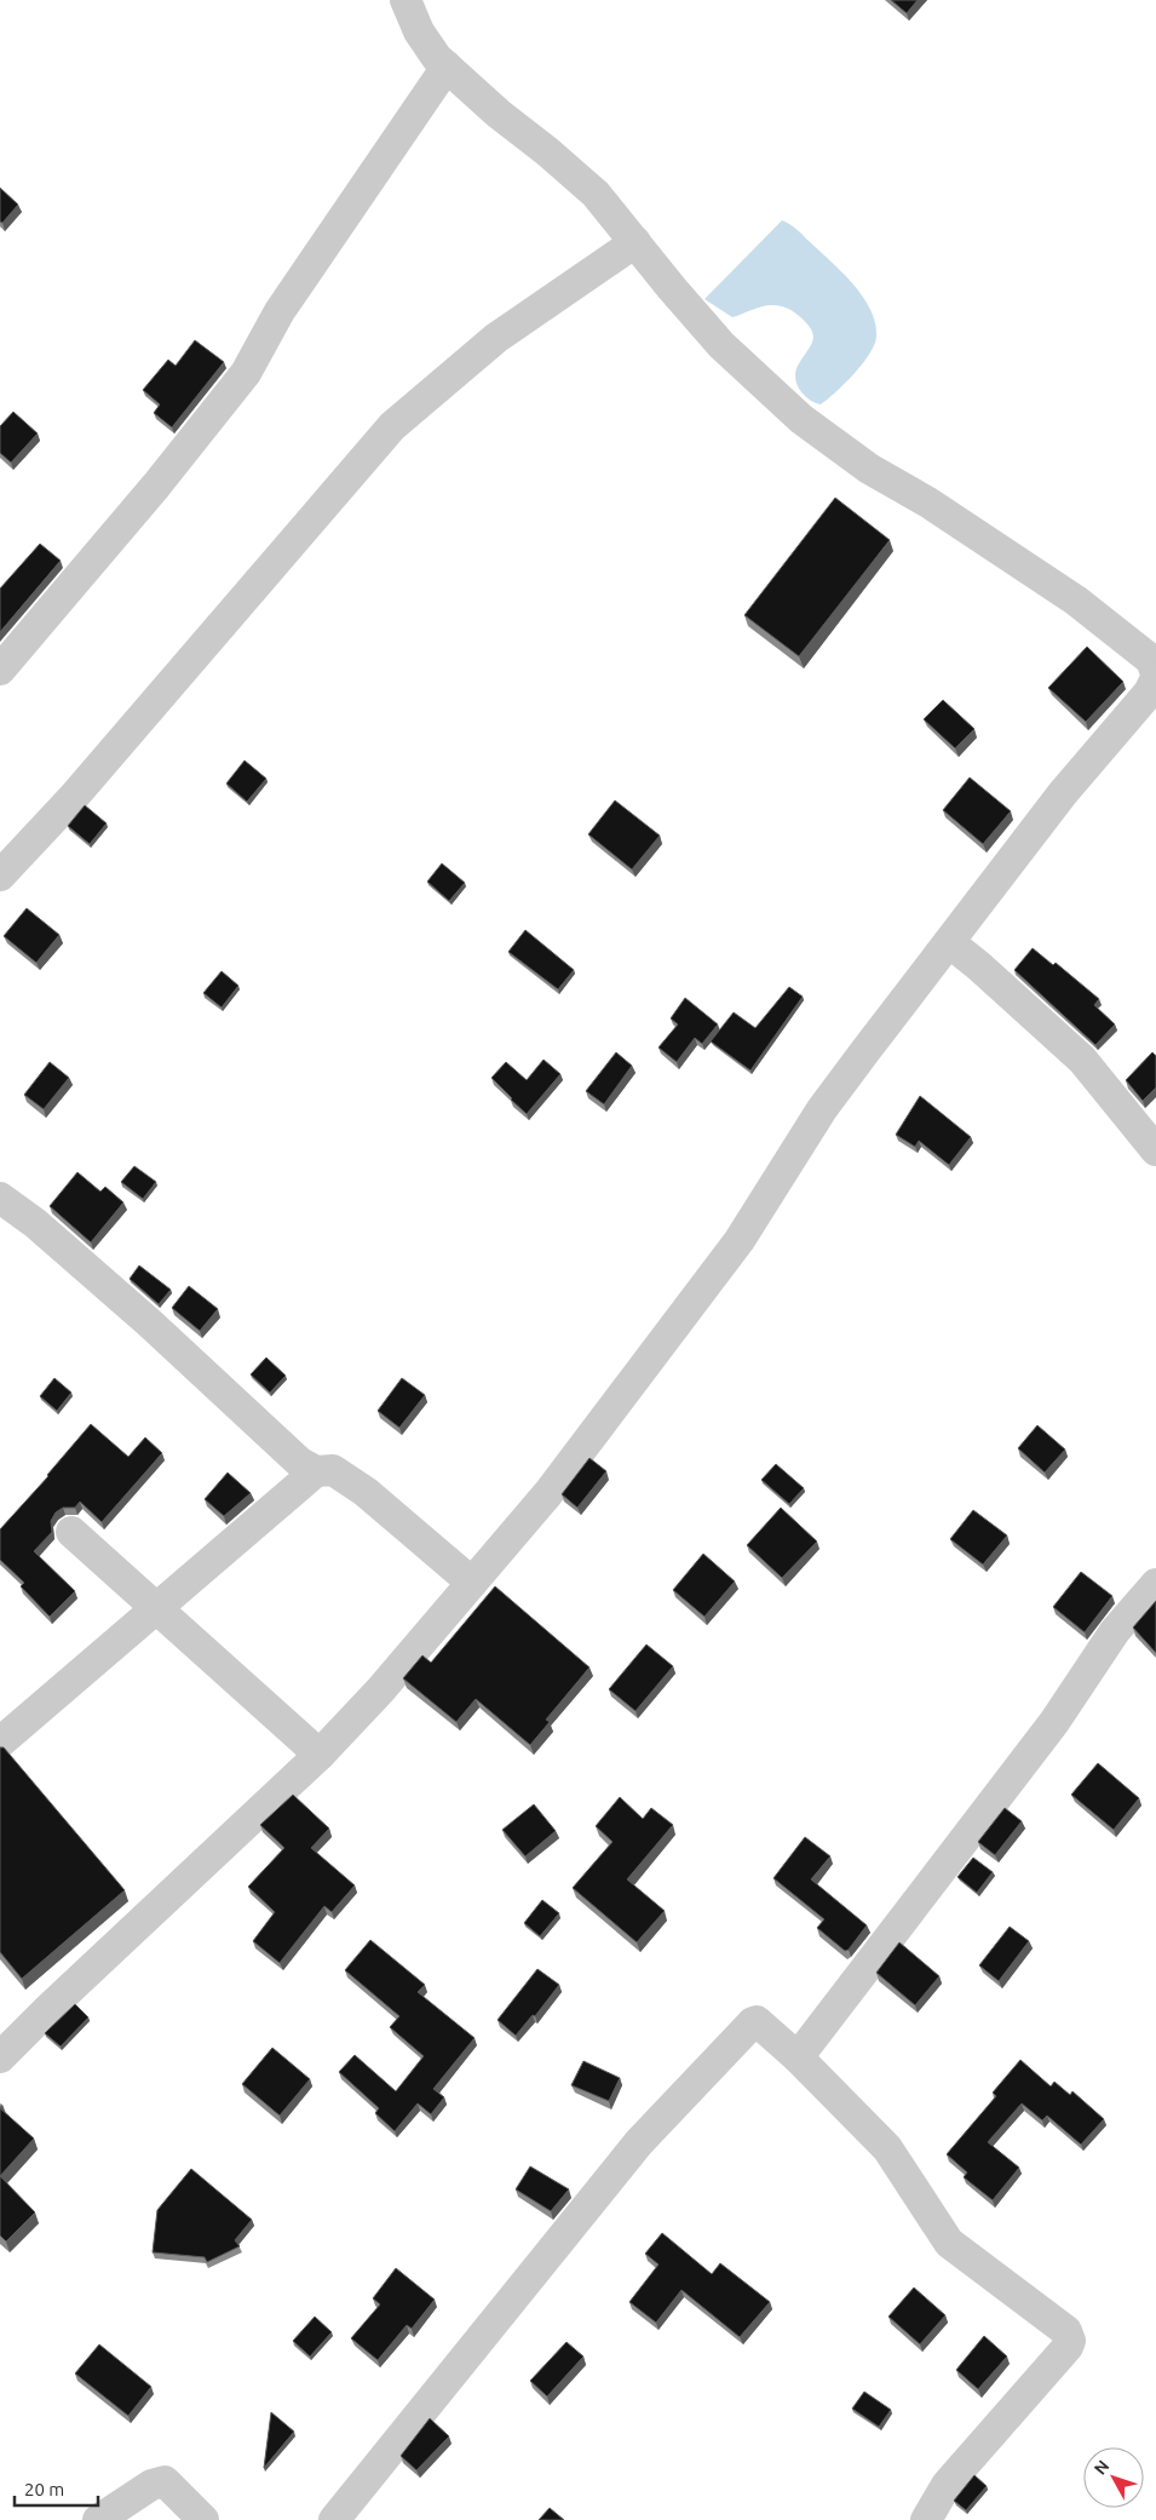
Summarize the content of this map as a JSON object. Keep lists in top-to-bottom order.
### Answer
{
  "scale_bar": "20 m",
  "north": "top left"
}
